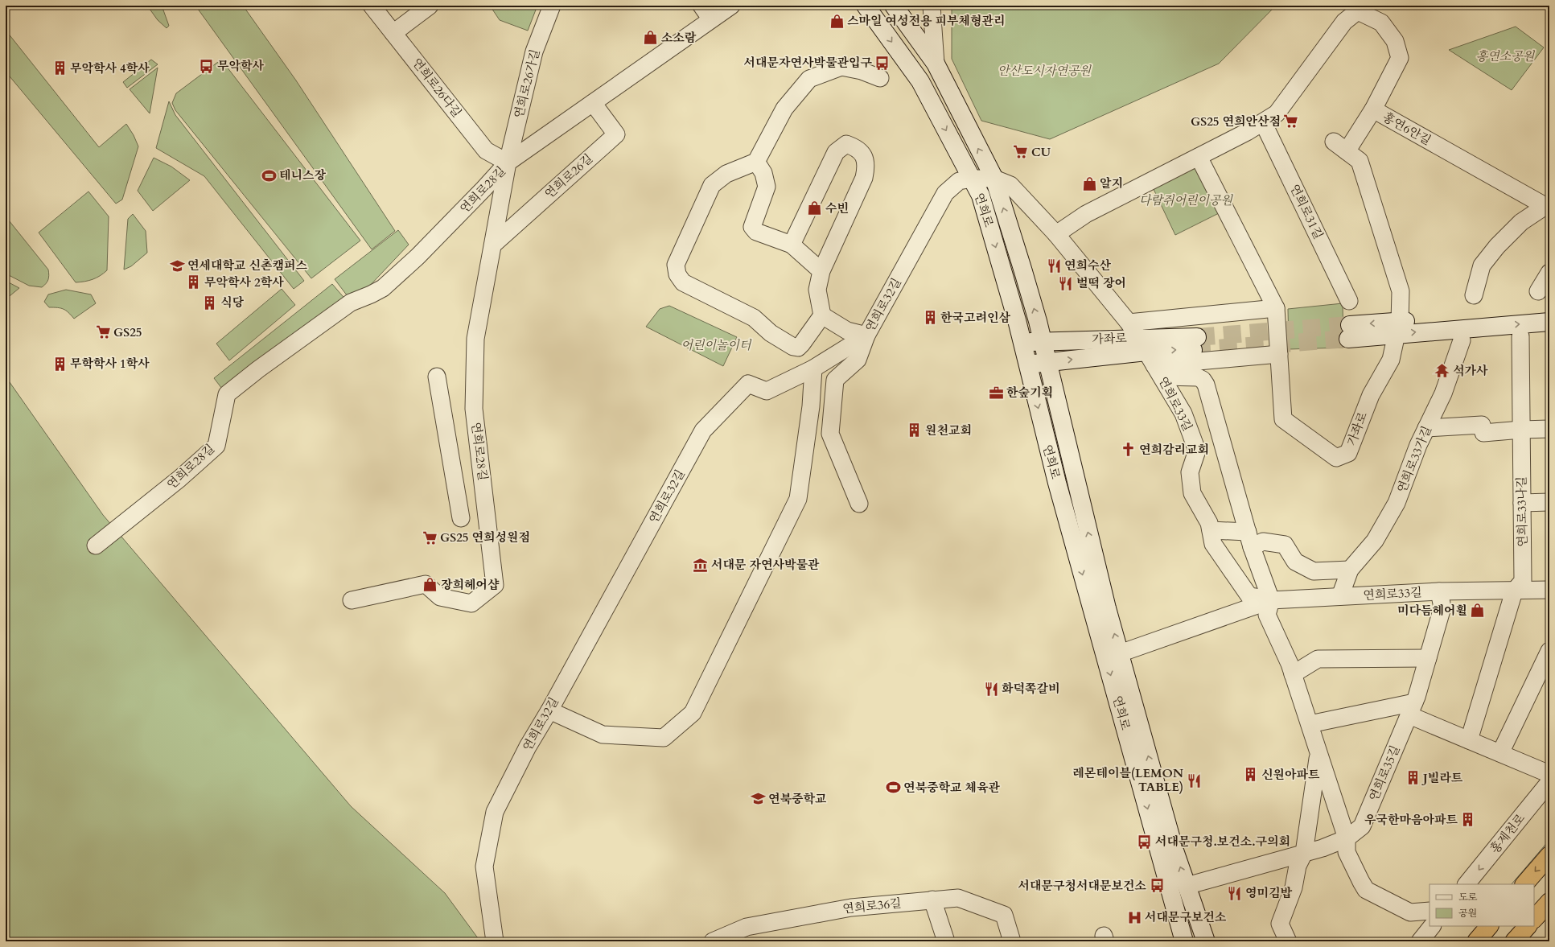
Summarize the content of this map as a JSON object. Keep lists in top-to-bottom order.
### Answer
{
  "streets": {
    "main road": ["연희로", "가좌로"],
    "street": [
      "연희로26가길",
      "연희로26다길",
      "홍연6안길",
      "연희로26길",
      "연희로28길",
      "연희로31길",
      "연희로32길",
      "연희로33길",
      "연희로33가길",
      "연희로33나길",
      "연희로35길",
      "홍제천로",
      "연희로36길"
    ]
  },
  "crossings": [
    ["연희로26가길", "연희로26다길"],
    ["연희로26가길", "연희로28길"],
    ["연희로26다길", "연희로28길"],
    ["연희로26길", "연희로28길"],
    ["연희로", "연희로32길"],
    ["연희로", "가좌로"],
    ["연희로", "연희로33길"],
    ["연희로", "연희로35길"],
    ["가좌로", "연희로33길"],
    ["연희로33길", "연희로33가길"],
    ["연희로33길", "연희로33나길"],
    ["연희로33길", "연희로35길"]
  ],
  "one_way": ["홍제천로"],
  "parks": [
    "홍연소공원",
    "안산도시자연공원",
    "다람쥐어린이공원",
    "어린이놀이터"
  ],
  "places": {
    "shop": [
      "스마일 여성전용 피부체형관리",
      "소소람",
      "알지",
      "수빈",
      "장희헤어샵",
      "미다듬헤어휠"
    ],
    "bus stop": [
      "서대문자연사박물관입구",
      "무악학사",
      "서대문구청.보건소.구의회",
      "서대문구청서대문보건소"
    ],
    "building": [
      "무악학사 4학사",
      "무악학사 2학사",
      "식당",
      "한국고려인삼",
      "무학학사 1학사",
      "원천교회",
      "신원아파트",
      "J빌라트",
      "우국한마음아파트"
    ],
    "supermarket": [
      "GS25 연희안산점",
      "CU",
      "GS25",
      "GS25 연희성원점"
    ],
    "sports": ["테니스장", "연북중학교 체육관"],
    "school or university": ["연세대학교 신촌캠퍼스", "연북중학교"],
    "restaurant": [
      "연희수산",
      "벌떡 장어",
      "화덕쪽갈비",
      "레몬테이블(LEMON TABLE)",
      "영미김밥"
    ],
    "temple": ["석가사"],
    "office": ["한숲기획"],
    "church": ["연희감리교회"],
    "museum": ["서대문 자연사박물관"],
    "hospital": ["서대문구보건소"]
  },
  "legend": ["도로", "공원"]
}
